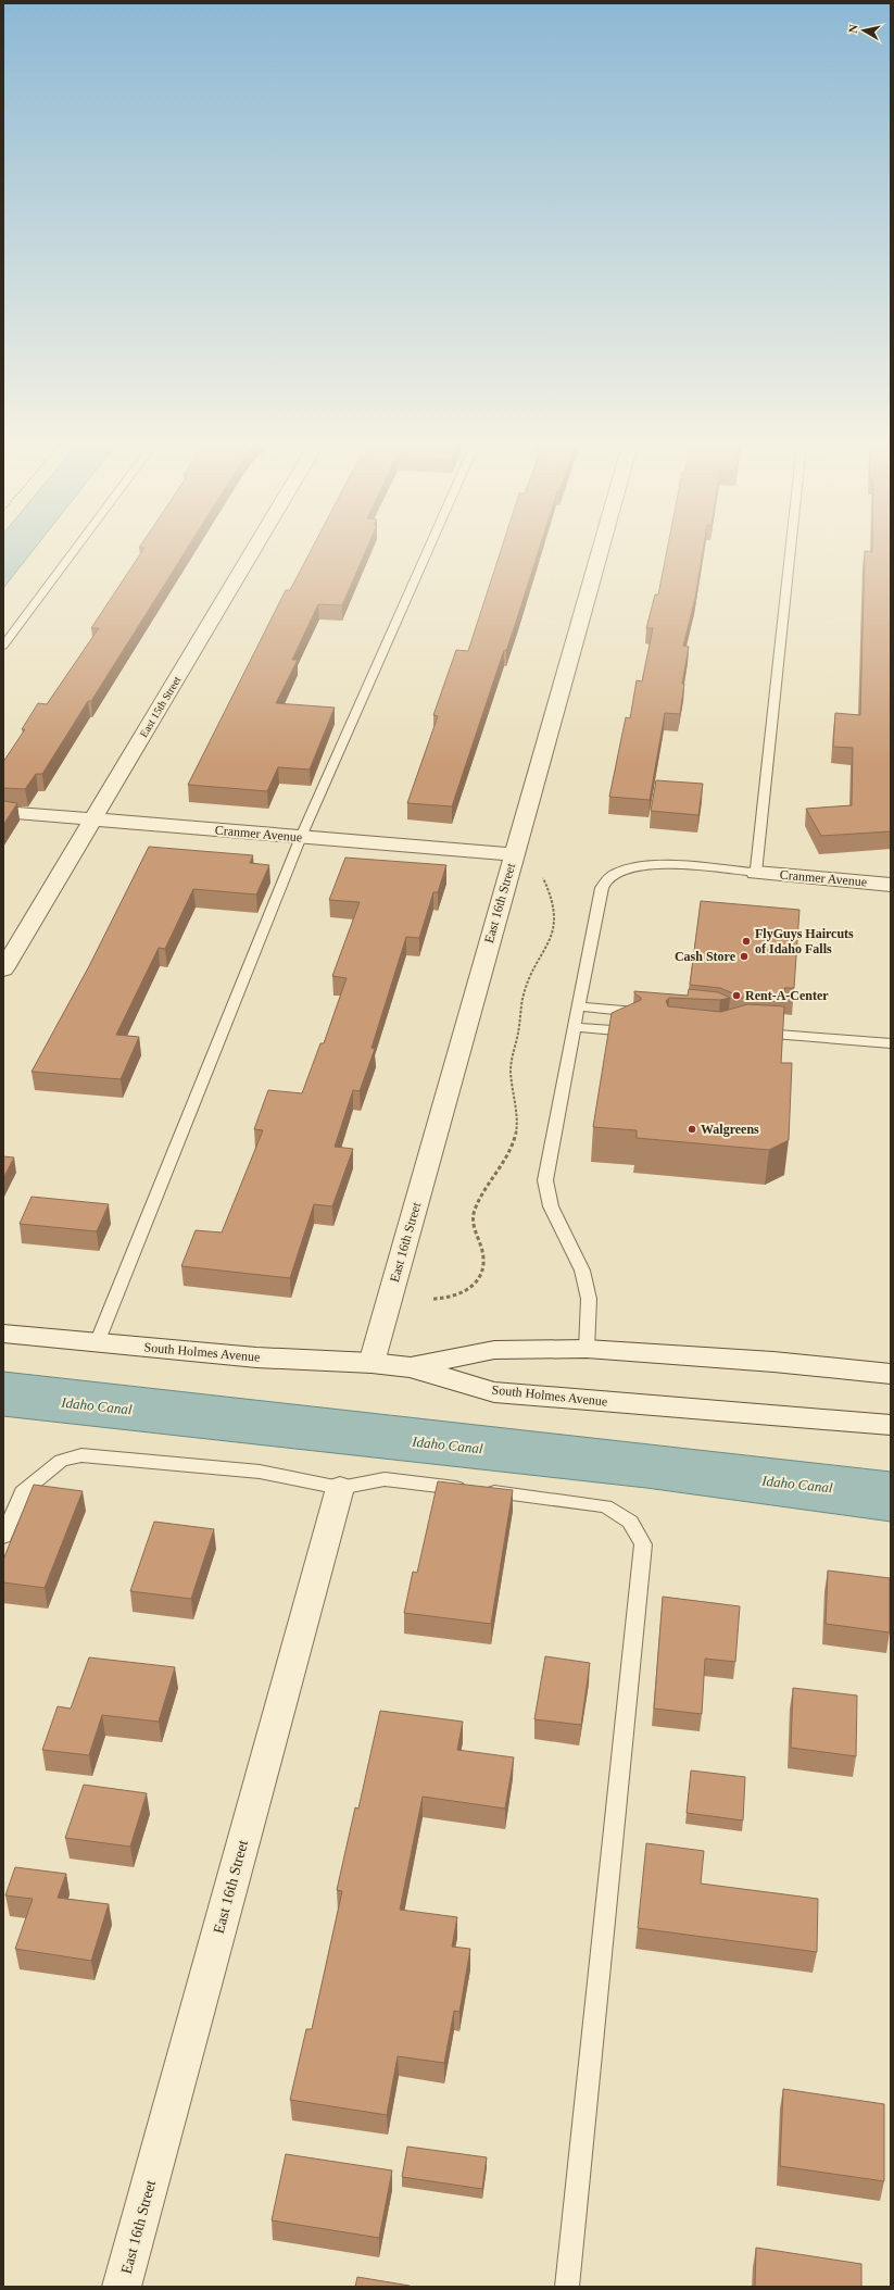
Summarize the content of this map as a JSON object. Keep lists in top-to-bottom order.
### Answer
{
  "streets": {
    "street": [
      "East 15th Street",
      "Cranmer Avenue",
      "East 16th Street",
      "South Holmes Avenue"
    ]
  },
  "crossings": [
    ["East 15th Street", "Cranmer Avenue"],
    ["Cranmer Avenue", "East 16th Street"],
    ["East 16th Street", "South Holmes Avenue"]
  ],
  "water": ["Idaho Canal"],
  "places": [
    "FlyGuys Haircuts of Idaho Falls",
    "Cash Store",
    "Rent-A-Center",
    "Walgreens"
  ],
  "north": "left"
}
